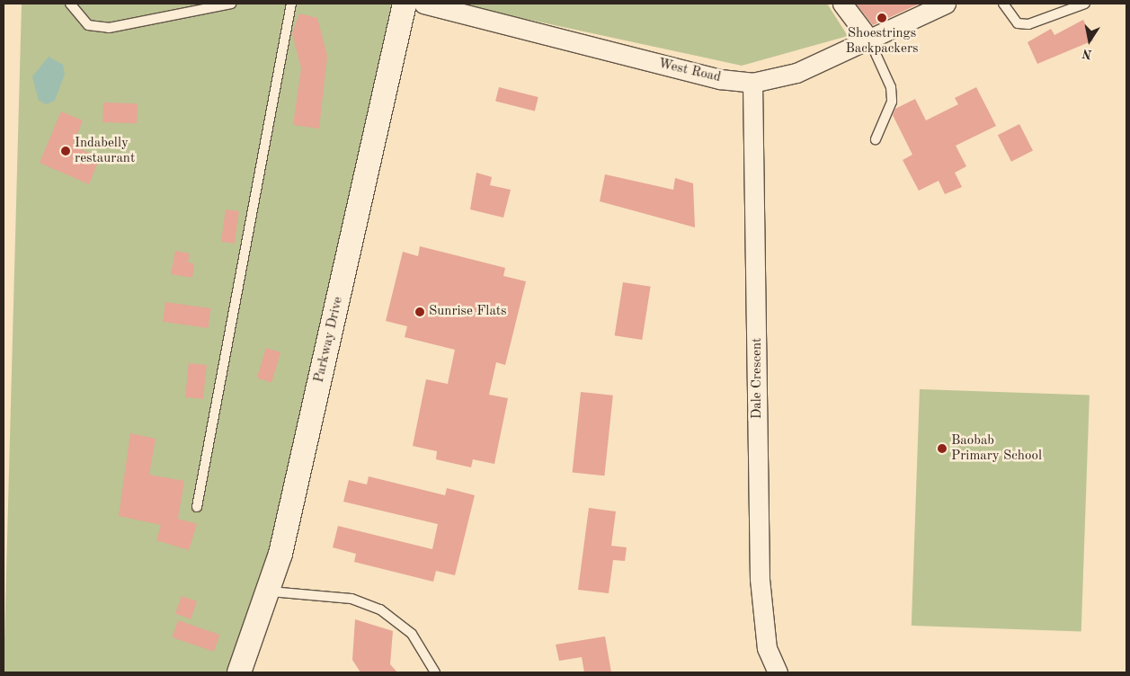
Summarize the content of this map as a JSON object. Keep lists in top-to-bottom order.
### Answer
{
  "streets": {
    "street": ["West Road", "Parkway Drive", "Dale Crescent"]
  },
  "crossings": [
    ["West Road", "Dale Crescent"]
  ],
  "places": [
    "Shoestrings Backpackers",
    "Indabelly restaurant",
    "Sunrise Flats",
    "Baobab Primary School"
  ],
  "north": "bottom"
}
